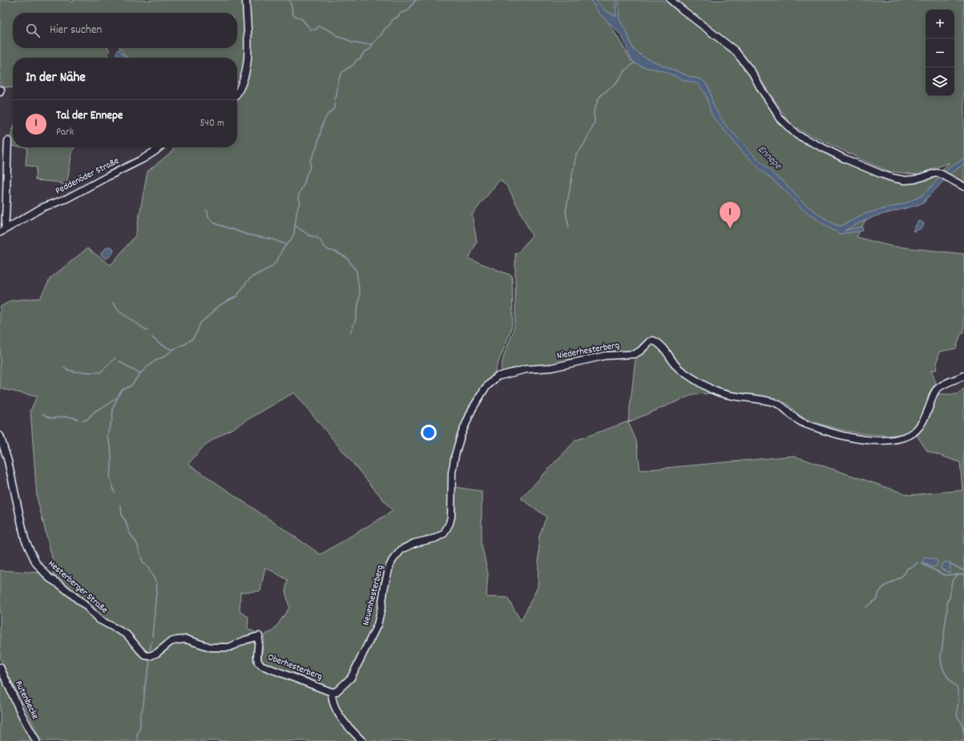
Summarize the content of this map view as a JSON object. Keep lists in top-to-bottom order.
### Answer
{
  "streets": {
    "street": [
      "Peddenöder Straße",
      "Niederhesterberg",
      "Hesterberger Straße",
      "Neuenhesterberg",
      "Oberhesterberg",
      "Rutenbecke"
    ]
  },
  "crossings": [
    ["Niederhesterberg", "Neuenhesterberg"],
    ["Hesterberger Straße", "Oberhesterberg"],
    ["Neuenhesterberg", "Oberhesterberg"]
  ],
  "water": ["Ennepe"],
  "page": {
    "map_buttons": ["+", "−"],
    "search": "Hier suchen",
    "heading": "In der Nähe",
    "list": [
      {
        "mark": "1",
        "name": "Tal der Ennepe",
        "note": "Park",
        "value": "540 m"
      }
    ],
    "pins": "1"
  }
}
